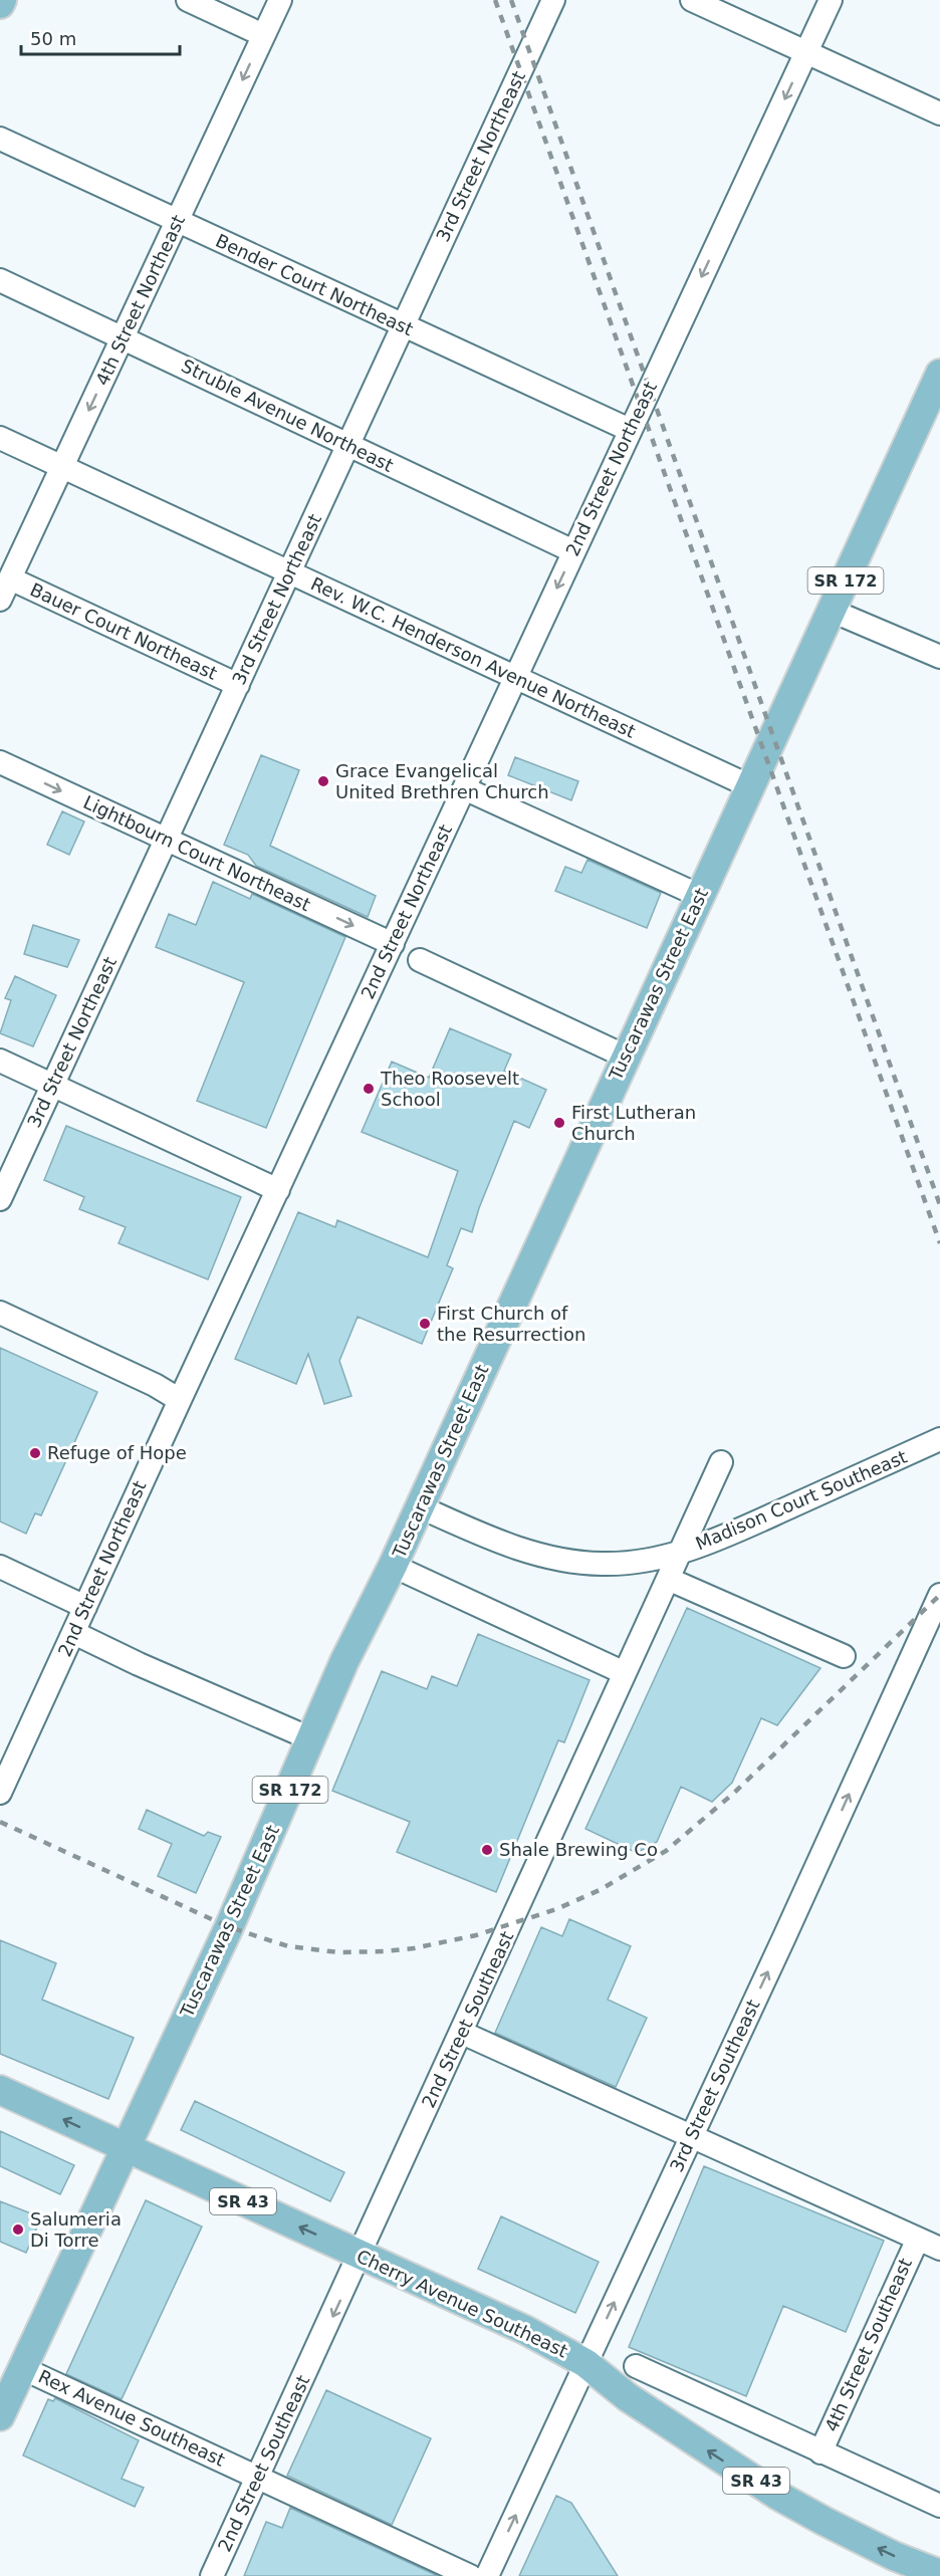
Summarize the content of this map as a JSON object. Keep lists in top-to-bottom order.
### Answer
{
  "streets": {
    "main road": [
      "SR 172",
      "Tuscarawas Street East",
      "SR 43",
      "Cherry Avenue Southeast"
    ],
    "street": [
      "3rd Street Northeast",
      "Bender Court Northeast",
      "4th Street Northeast",
      "Struble Avenue Northeast",
      "2nd Street Northeast",
      "Bauer Court Northeast",
      "Rev. W.C. Henderson Avenue Northeast",
      "Lightbourn Court Northeast",
      "Madison Court Southeast",
      "2nd Street Southeast",
      "3rd Street Southeast",
      "4th Street Southeast",
      "Rex Avenue Southeast"
    ]
  },
  "crossings": [
    ["3rd Street Northeast", "Bender Court Northeast"],
    ["3rd Street Northeast", "Struble Avenue Northeast"],
    ["3rd Street Northeast", "Bauer Court Northeast"],
    ["3rd Street Northeast", "Rev. W.C. Henderson Avenue Northeast"],
    ["3rd Street Northeast", "Lightbourn Court Northeast"],
    ["Bender Court Northeast", "4th Street Northeast"],
    ["Bender Court Northeast", "2nd Street Northeast"],
    ["4th Street Northeast", "Struble Avenue Northeast"],
    ["4th Street Northeast", "Bauer Court Northeast"],
    ["4th Street Northeast", "Rev. W.C. Henderson Avenue Northeast"],
    ["Struble Avenue Northeast", "2nd Street Northeast"],
    ["2nd Street Northeast", "Rev. W.C. Henderson Avenue Northeast"],
    ["2nd Street Northeast", "Lightbourn Court Northeast"],
    ["Rev. W.C. Henderson Avenue Northeast", "Tuscarawas Street East"],
    ["Tuscarawas Street East", "Madison Court Southeast"],
    ["Tuscarawas Street East", "SR 43"],
    ["Tuscarawas Street East", "Cherry Avenue Southeast"],
    ["Tuscarawas Street East", "Rex Avenue Southeast"],
    ["Madison Court Southeast", "2nd Street Southeast"],
    ["2nd Street Southeast", "Cherry Avenue Southeast"],
    ["2nd Street Southeast", "Rex Avenue Southeast"],
    ["3rd Street Southeast", "Cherry Avenue Southeast"],
    ["SR 43", "Cherry Avenue Southeast"]
  ],
  "one_way": [
    "4th Street Northeast",
    "Lightbourn Court Northeast",
    "3rd Street Southeast",
    "Cherry Avenue Southeast"
  ],
  "places": [
    "Grace Evangelical United Brethren Church",
    "Theo Roosevelt School",
    "First Lutheran Church",
    "First Church of the Resurrection",
    "Refuge of Hope",
    "Shale Brewing Co",
    "Salumeria Di Torre"
  ],
  "scale_bar": "50 m"
}
